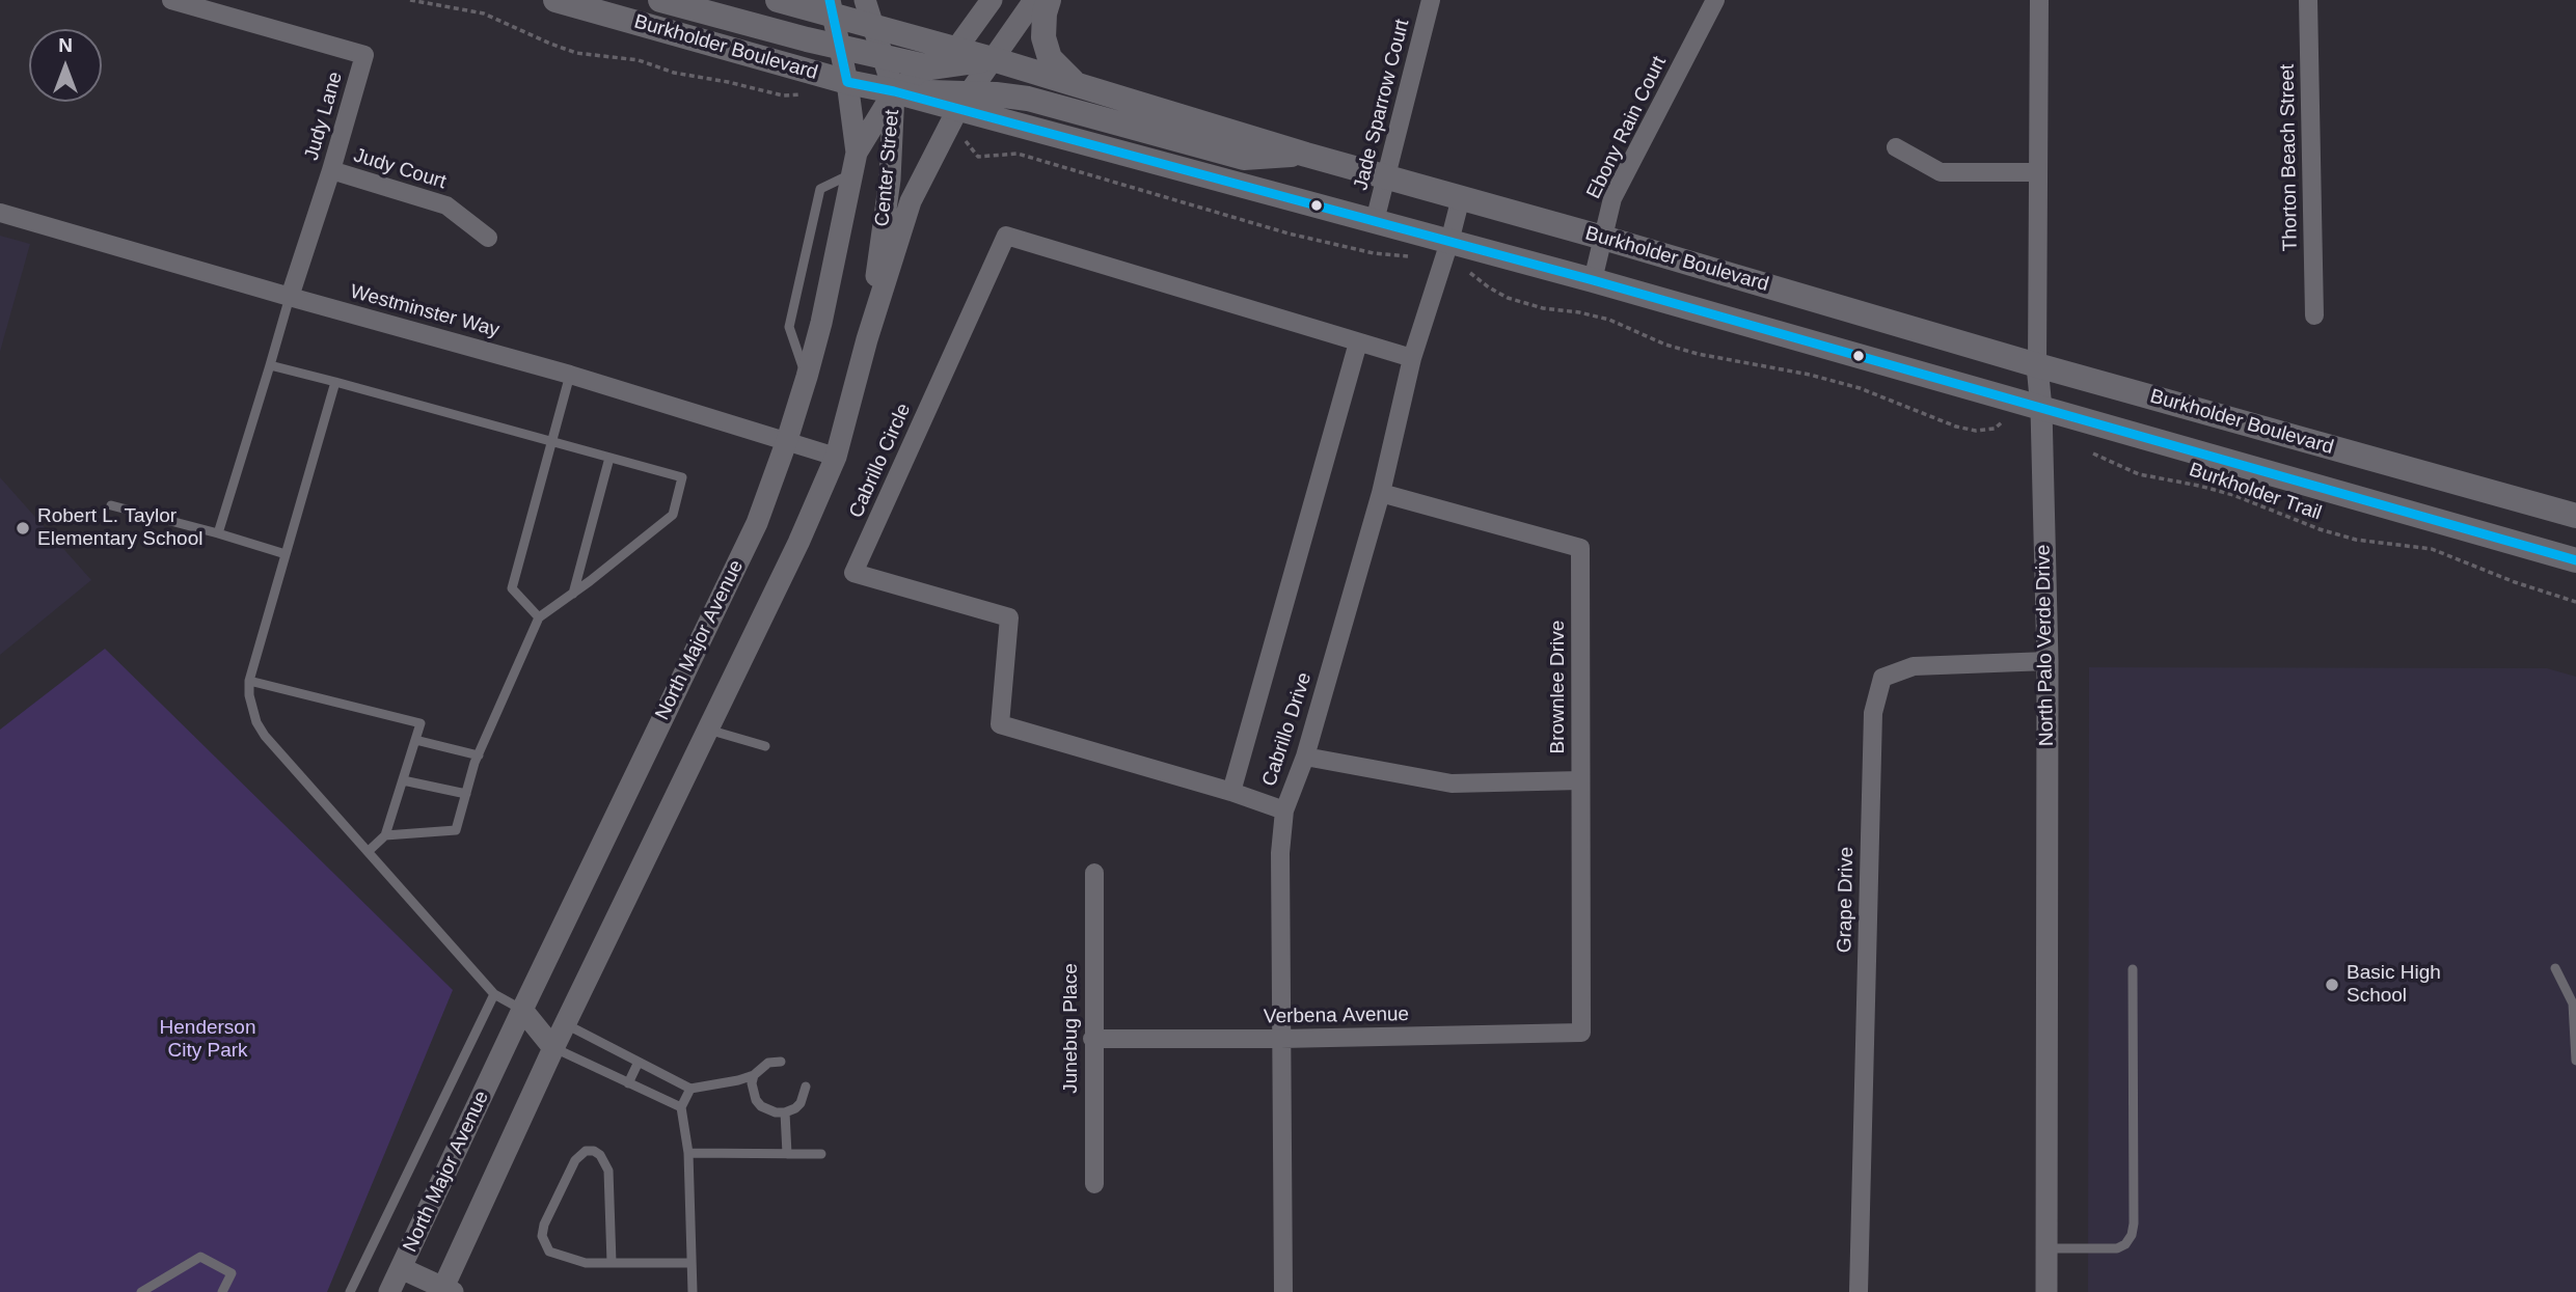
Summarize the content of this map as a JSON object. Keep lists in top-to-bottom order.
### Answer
{
  "streets": {
    "main road": ["Burkholder Boulevard"],
    "street": [
      "Jade Sparrow Court",
      "Judy Lane",
      "Ebony Rain Court",
      "Thorton Beach Street",
      "Center Street",
      "Judy Court",
      "Westminster Way",
      "Cabrillo Circle",
      "North Major Avenue",
      "North Palo Verde Drive",
      "Brownlee Drive",
      "Cabrillo Drive",
      "Grape Drive",
      "Verbena Avenue",
      "Junebug Place"
    ],
    "path": ["Burkholder Trail"]
  },
  "crossings": [
    ["Burkholder Boulevard", "Jade Sparrow Court"],
    ["Burkholder Boulevard", "Ebony Rain Court"],
    ["Burkholder Boulevard", "Center Street"],
    ["Burkholder Boulevard", "North Major Avenue"],
    ["Burkholder Boulevard", "North Palo Verde Drive"],
    ["Burkholder Boulevard", "Cabrillo Drive"],
    ["Judy Lane", "Judy Court"],
    ["Judy Lane", "Westminster Way"],
    ["Center Street", "North Major Avenue"],
    ["Westminster Way", "North Major Avenue"],
    ["Cabrillo Circle", "Cabrillo Drive"],
    ["North Palo Verde Drive", "Grape Drive"],
    ["Brownlee Drive", "Cabrillo Drive"],
    ["Brownlee Drive", "Verbena Avenue"],
    ["Cabrillo Drive", "Verbena Avenue"],
    ["Verbena Avenue", "Junebug Place"]
  ],
  "parks": ["Henderson City Park"],
  "places": ["Robert L. Taylor Elementary School", "Basic High School"],
  "north": "top"
}
